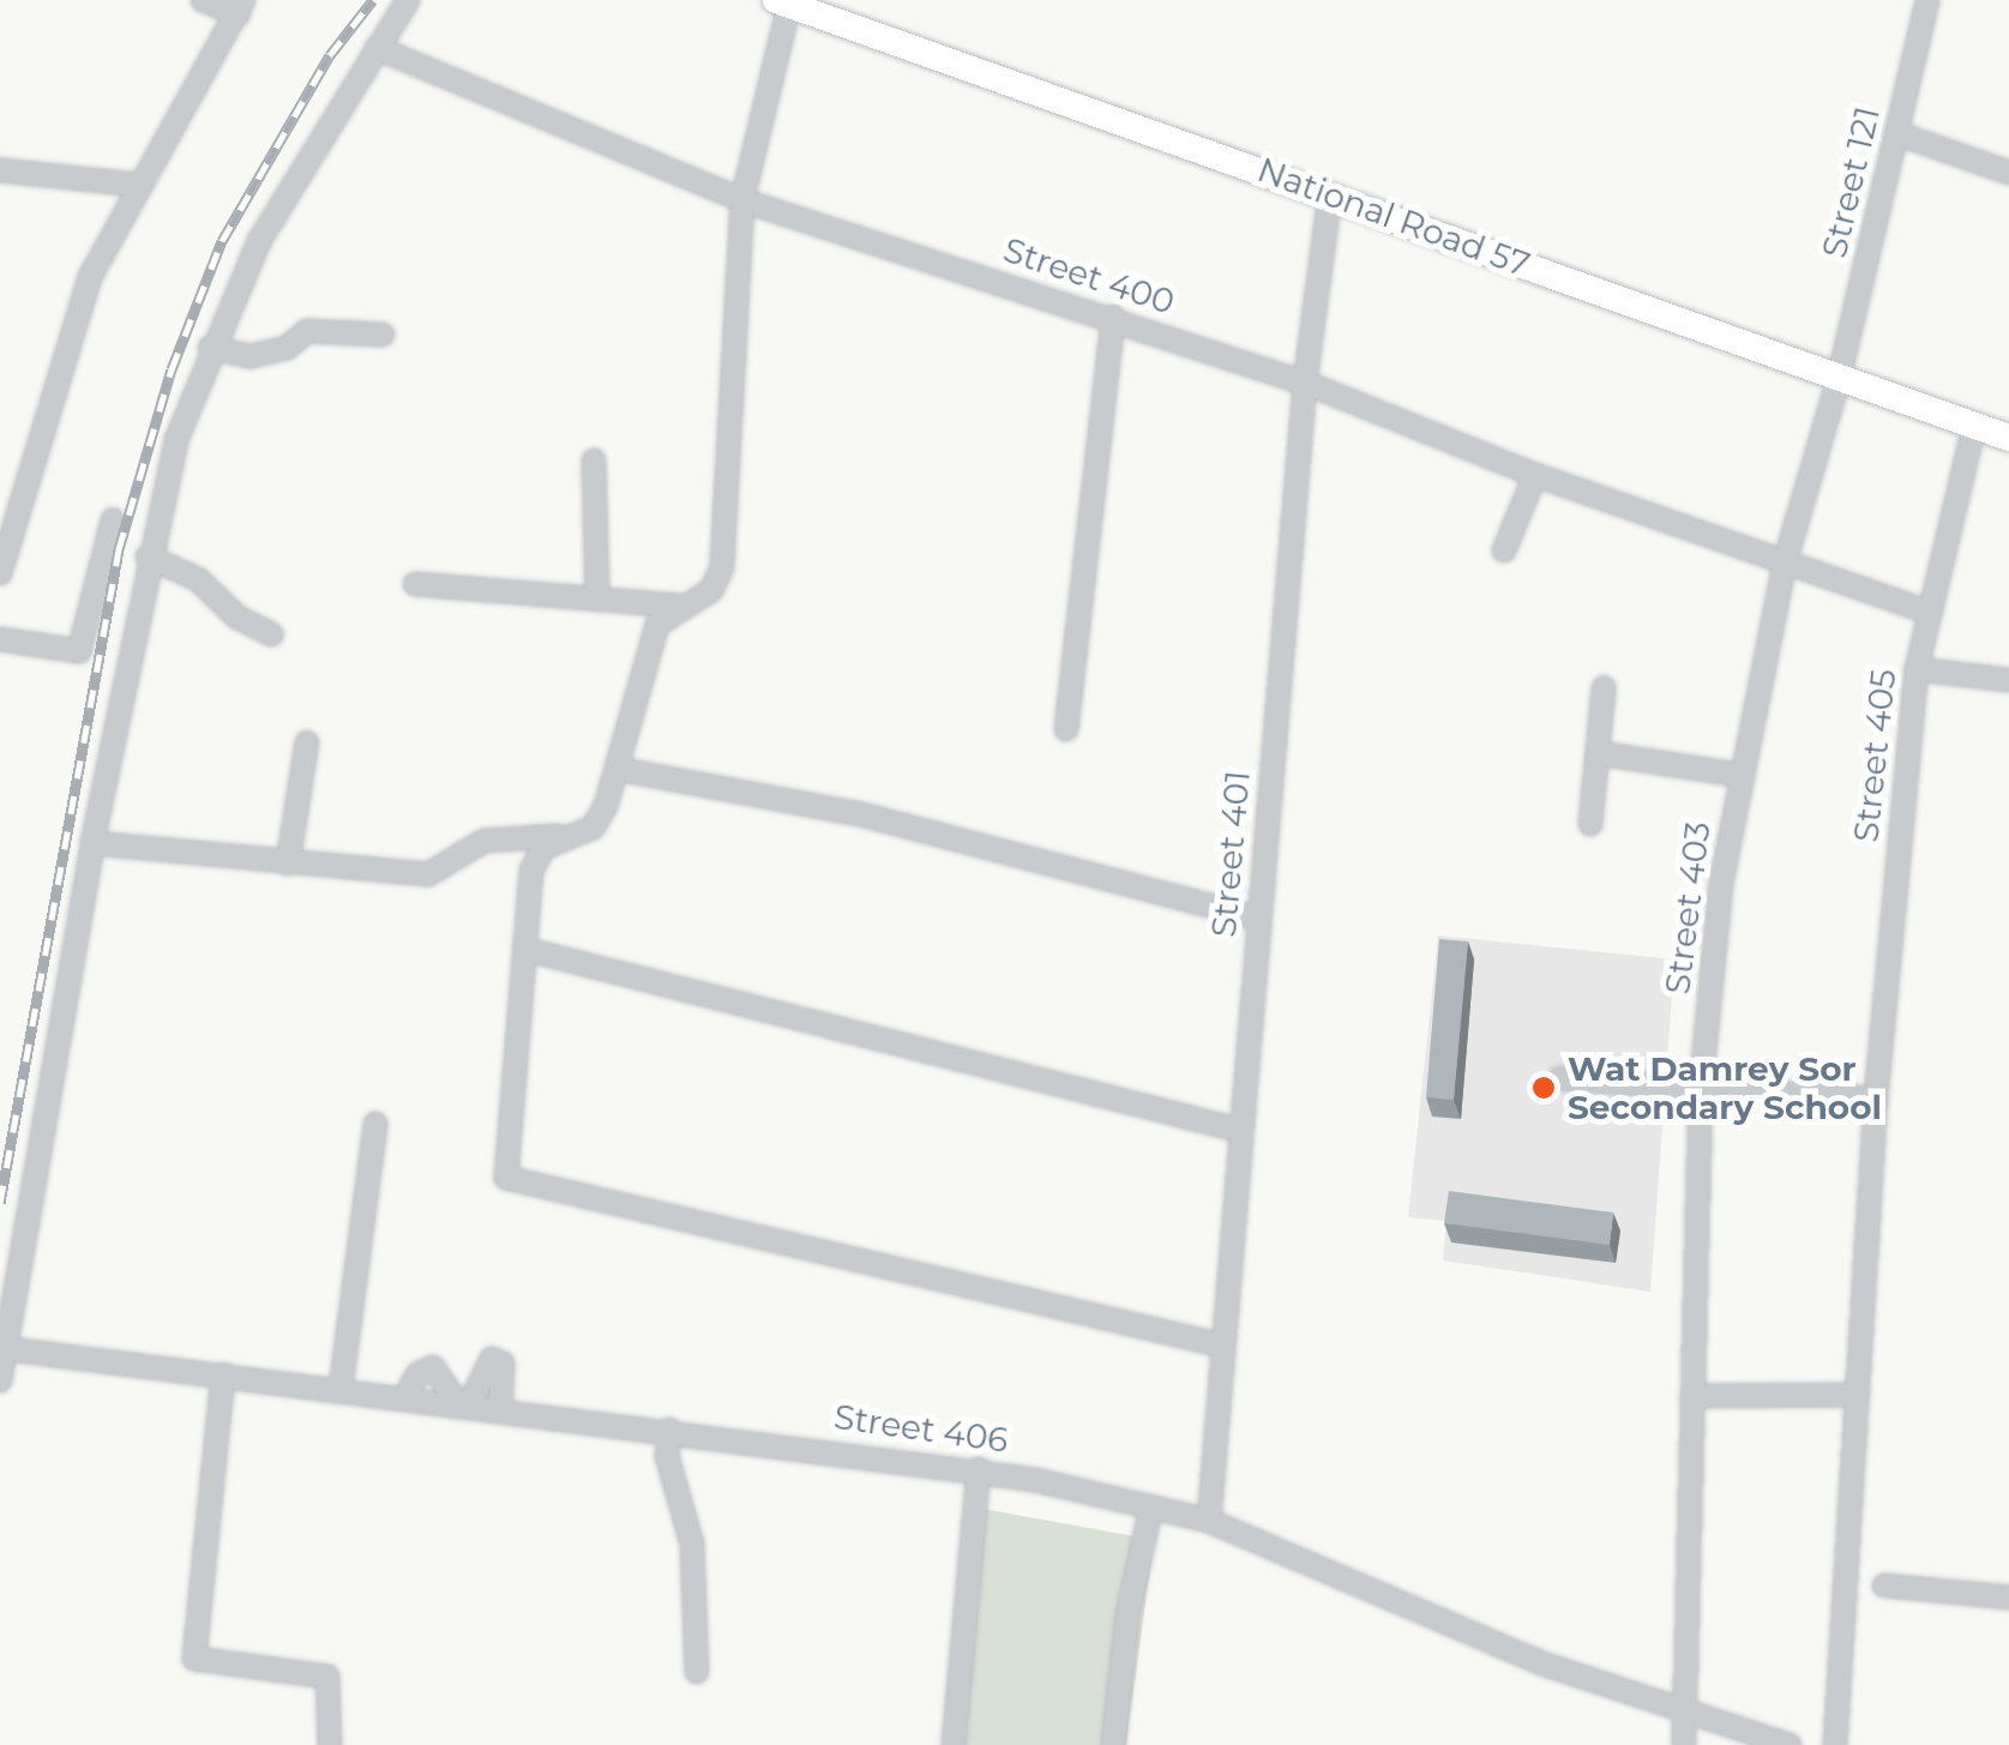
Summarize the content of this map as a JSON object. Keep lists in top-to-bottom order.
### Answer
{
  "streets": {
    "main road": ["National Road 57"],
    "street": [
      "Street 121",
      "Street 400",
      "Street 405",
      "Street 401",
      "Street 403",
      "Street 406"
    ]
  },
  "crossings": [
    ["Street 121", "National Road 57"],
    ["Street 121", "Street 403"],
    ["National Road 57", "Street 405"],
    ["National Road 57", "Street 401"],
    ["National Road 57", "Street 403"],
    ["Street 400", "Street 405"],
    ["Street 400", "Street 401"],
    ["Street 400", "Street 403"],
    ["Street 401", "Street 406"],
    ["Street 403", "Street 406"]
  ],
  "places": ["Wat Damrey Sor Secondary School"]
}
